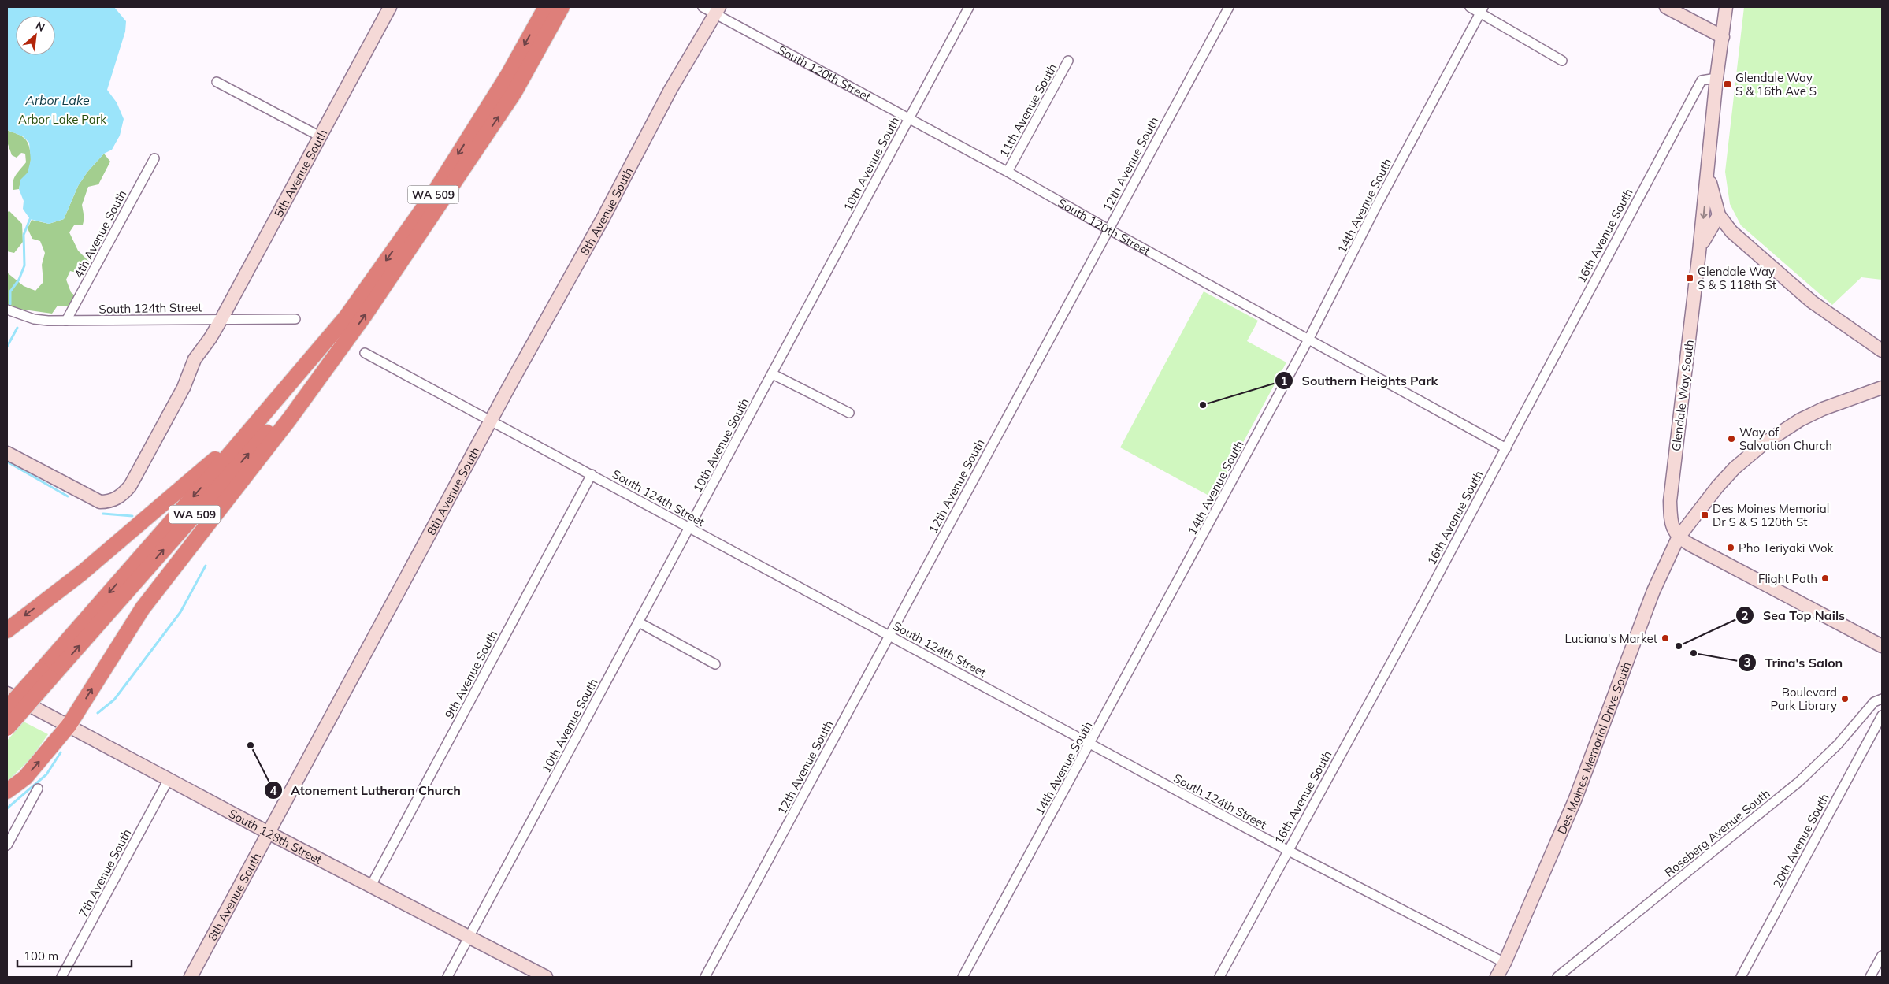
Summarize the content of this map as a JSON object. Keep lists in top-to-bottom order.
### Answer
{
  "streets": {
    "highway": ["WA 509"],
    "street": [
      "South 120th Street",
      "11th Avenue South",
      "10th Avenue South",
      "12th Avenue South",
      "5th Avenue South",
      "14th Avenue South",
      "8th Avenue South",
      "4th Avenue South",
      "16th Avenue South",
      "South 124th Street",
      "Glendale Way South",
      "9th Avenue South",
      "Des Moines Memorial Drive South",
      "Roseberg Avenue South",
      "South 128th Street",
      "20th Avenue South",
      "7th Avenue South"
    ]
  },
  "crossings": [
    ["South 120th Street", "11th Avenue South"],
    ["South 120th Street", "10th Avenue South"],
    ["South 120th Street", "12th Avenue South"],
    ["South 120th Street", "14th Avenue South"],
    ["South 120th Street", "8th Avenue South"],
    ["South 120th Street", "16th Avenue South"],
    ["10th Avenue South", "South 124th Street"],
    ["10th Avenue South", "South 128th Street"],
    ["12th Avenue South", "South 124th Street"],
    ["5th Avenue South", "South 124th Street"],
    ["14th Avenue South", "South 124th Street"],
    ["8th Avenue South", "South 124th Street"],
    ["8th Avenue South", "South 128th Street"],
    ["4th Avenue South", "South 124th Street"],
    ["16th Avenue South", "South 124th Street"],
    ["16th Avenue South", "Glendale Way South"],
    ["South 124th Street", "9th Avenue South"],
    ["South 124th Street", "Des Moines Memorial Drive South"],
    ["Glendale Way South", "Des Moines Memorial Drive South"],
    ["9th Avenue South", "South 128th Street"],
    ["South 128th Street", "7th Avenue South"]
  ],
  "water": ["Arbor Lake"],
  "parks": ["Arbor Lake Park"],
  "places": {
    "transit": ["Glendale Way S & 16th Ave S", "Glendale Way S & S 118th St", "Des Moines Memorial Dr S & S 120th St"],
    "other": [
      "Southern Heights Park",
      "Way of Salvation Church",
      "Pho Teriyaki Wok",
      "Flight Path",
      "Luciana's Market",
      "Sea Top Nails",
      "Trina's Salon",
      "Boulevard Park Library",
      "Atonement Lutheran Church"
    ]
  },
  "scale_bar": "100 m",
  "north": "top right"
}
